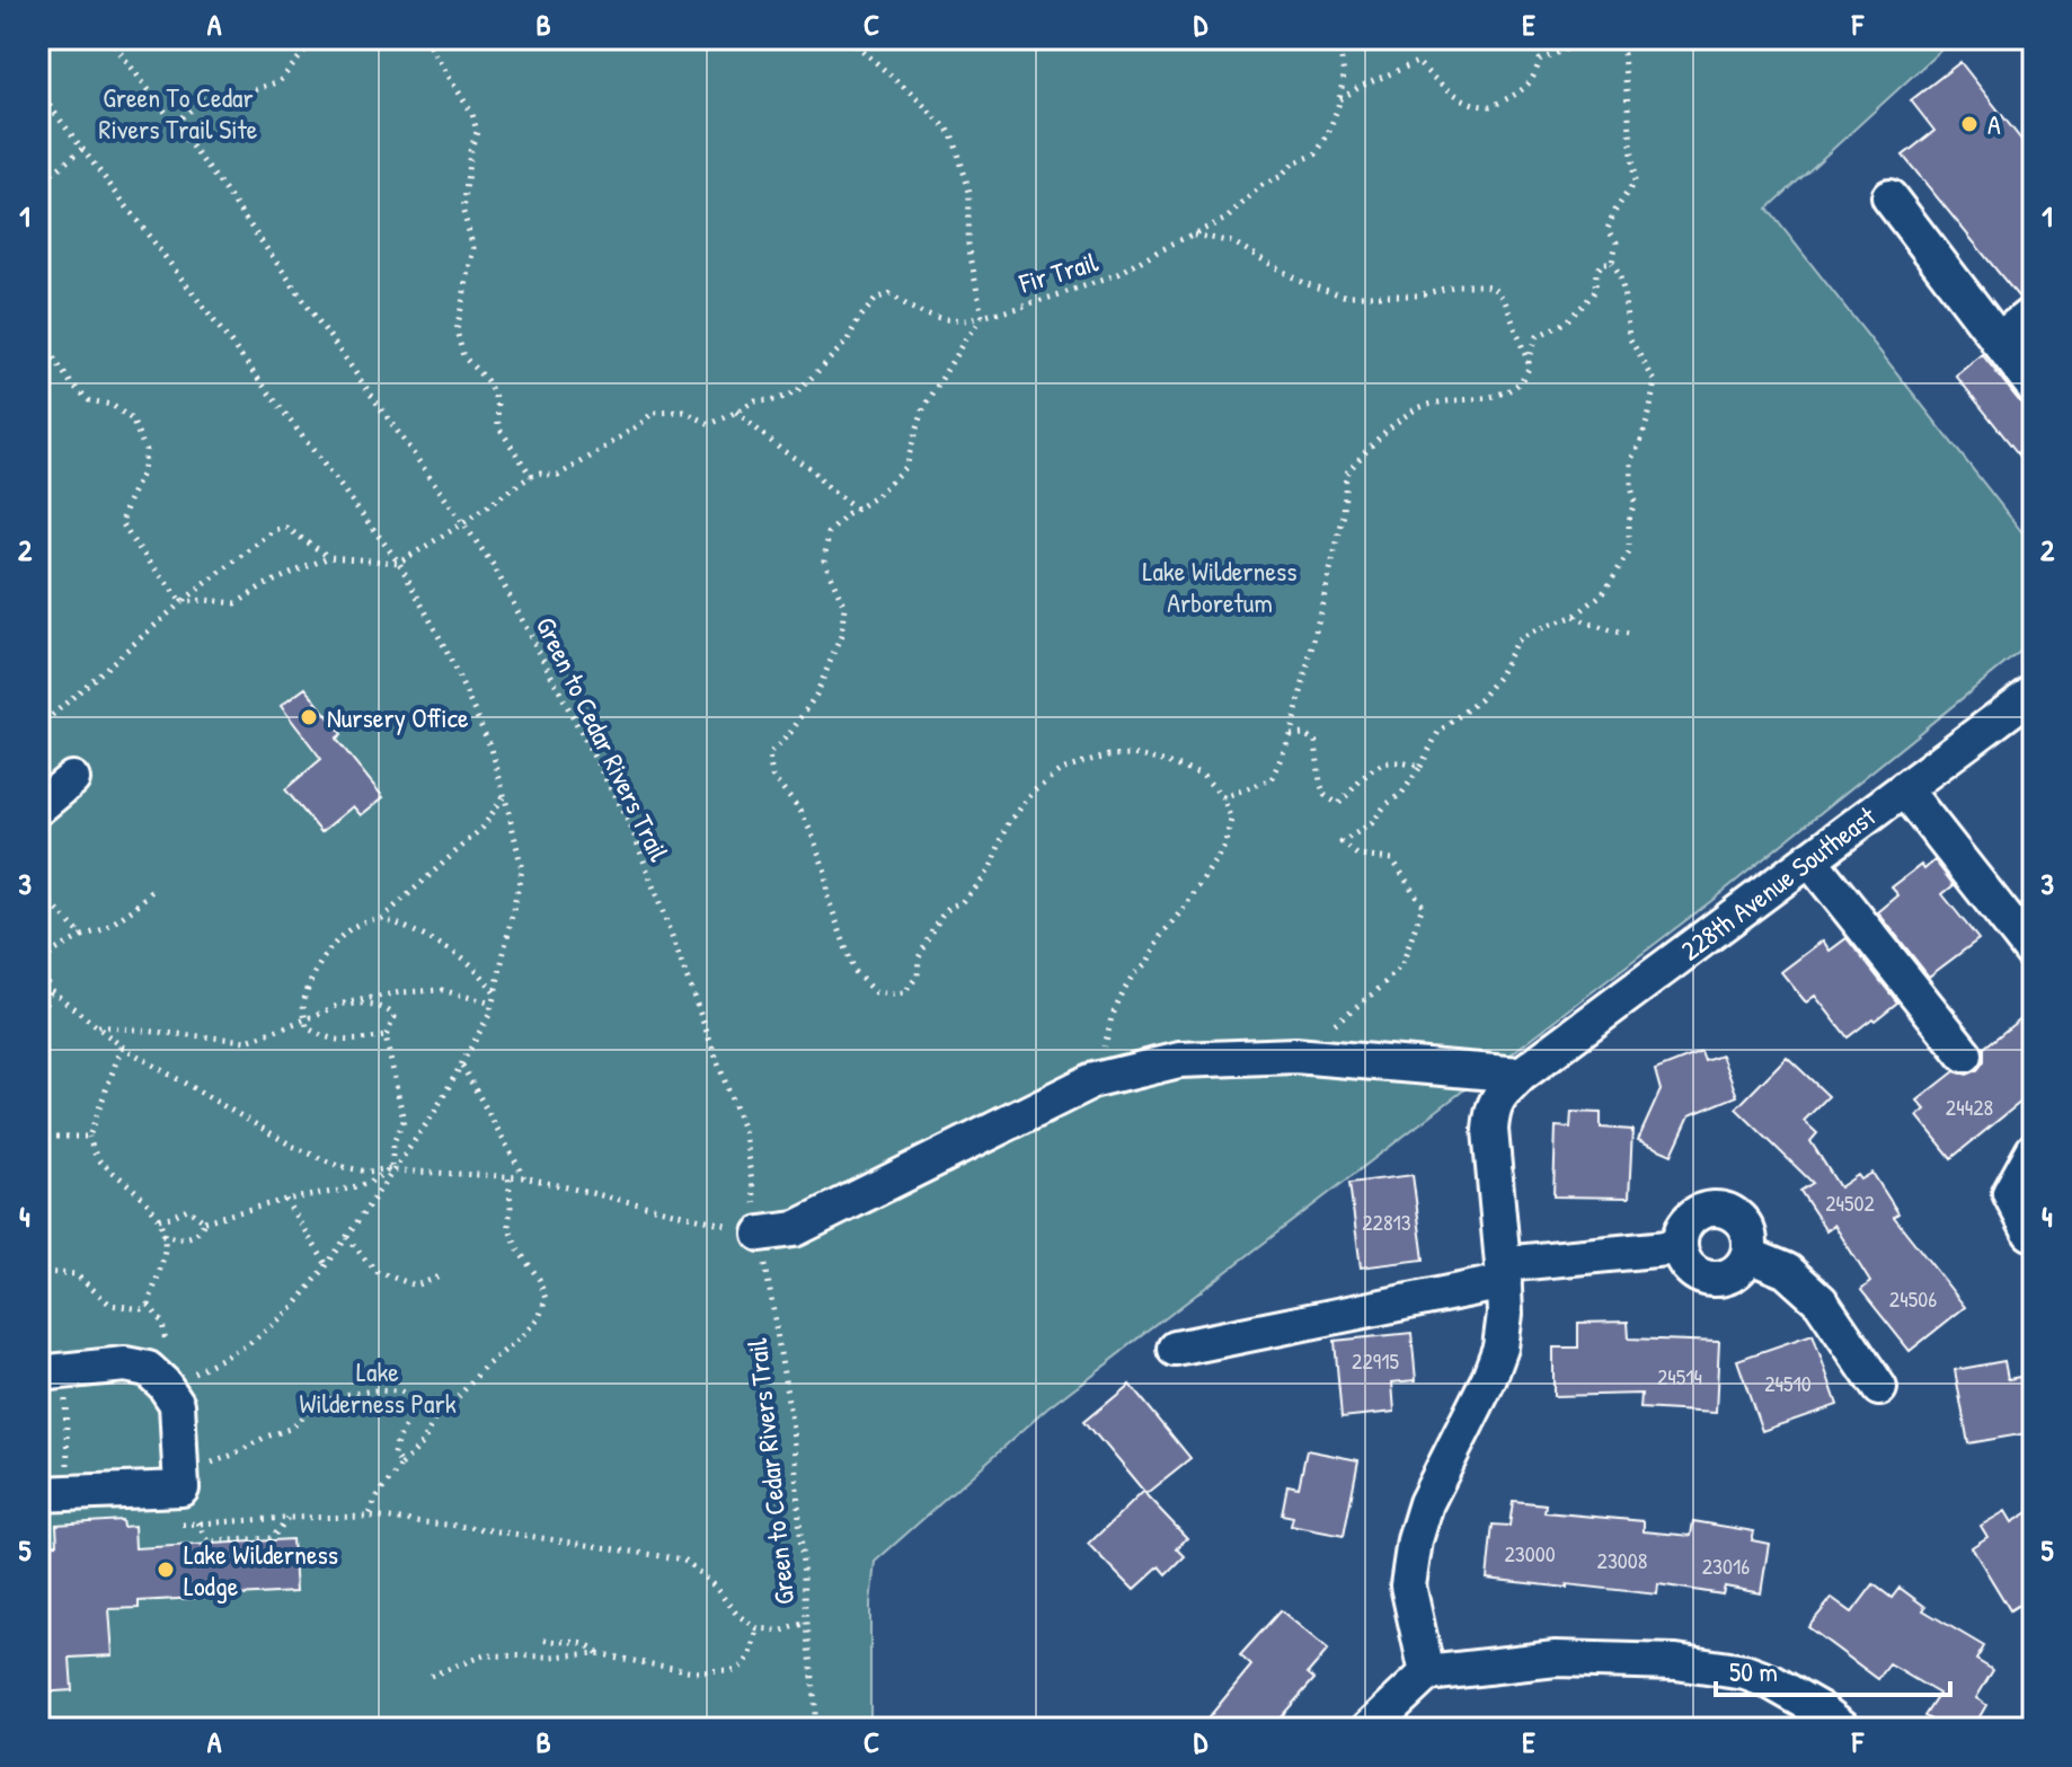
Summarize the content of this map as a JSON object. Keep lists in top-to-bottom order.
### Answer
{
  "streets": {
    "street": ["228th Avenue Southeast"],
    "path": ["Fir Trail", "Green to Cedar Rivers Trail"]
  },
  "parks": ["Green To Cedar Rivers Trail Site", "Lake Wilderness Arboretum", "Lake Wilderness Park"],
  "places": ["A", "Nursery Office", "Lake Wilderness Lodge"],
  "house_numbers": [
    "24428",
    "24502",
    "22813",
    "24506",
    "22915",
    "24514",
    "24510",
    "23000",
    "23008",
    "23016"
  ],
  "scale_bar": "50 m",
  "grid": {
    "columns": [
      "A",
      "B",
      "C",
      "D",
      "E",
      "F"
    ],
    "rows": [
      "1",
      "2",
      "3",
      "4",
      "5"
    ]
  }
}
